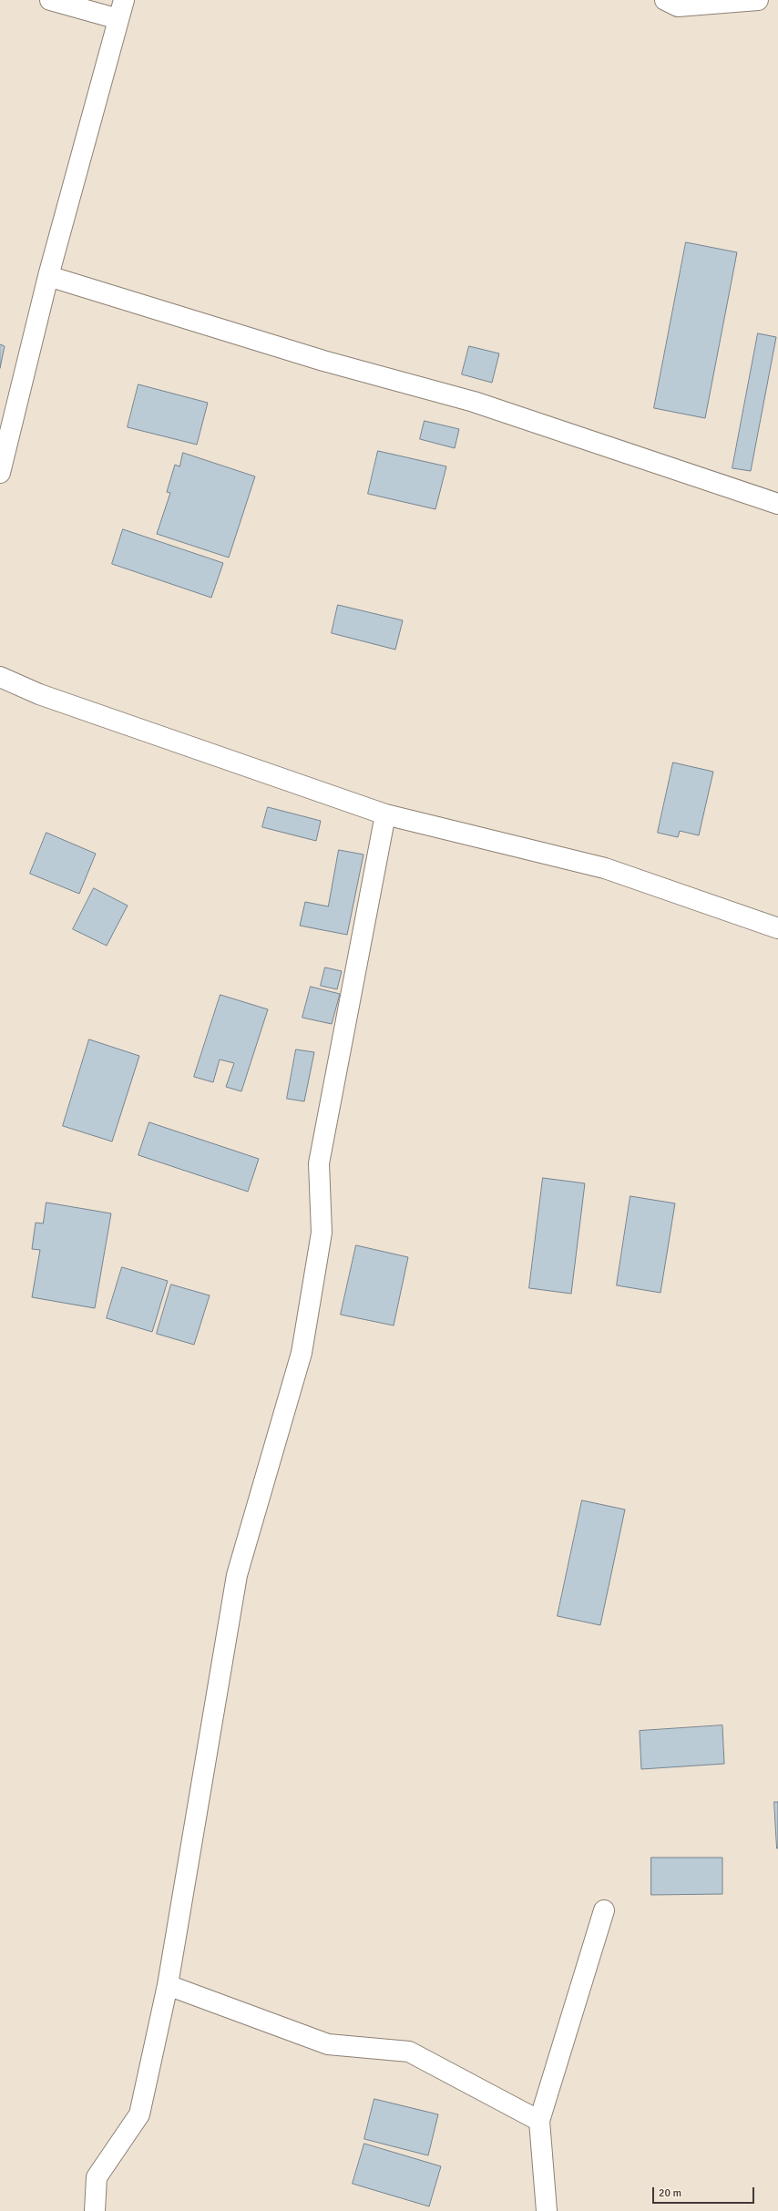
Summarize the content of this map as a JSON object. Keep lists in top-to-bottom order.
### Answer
{
  "scale_bar": "20 m"
}
